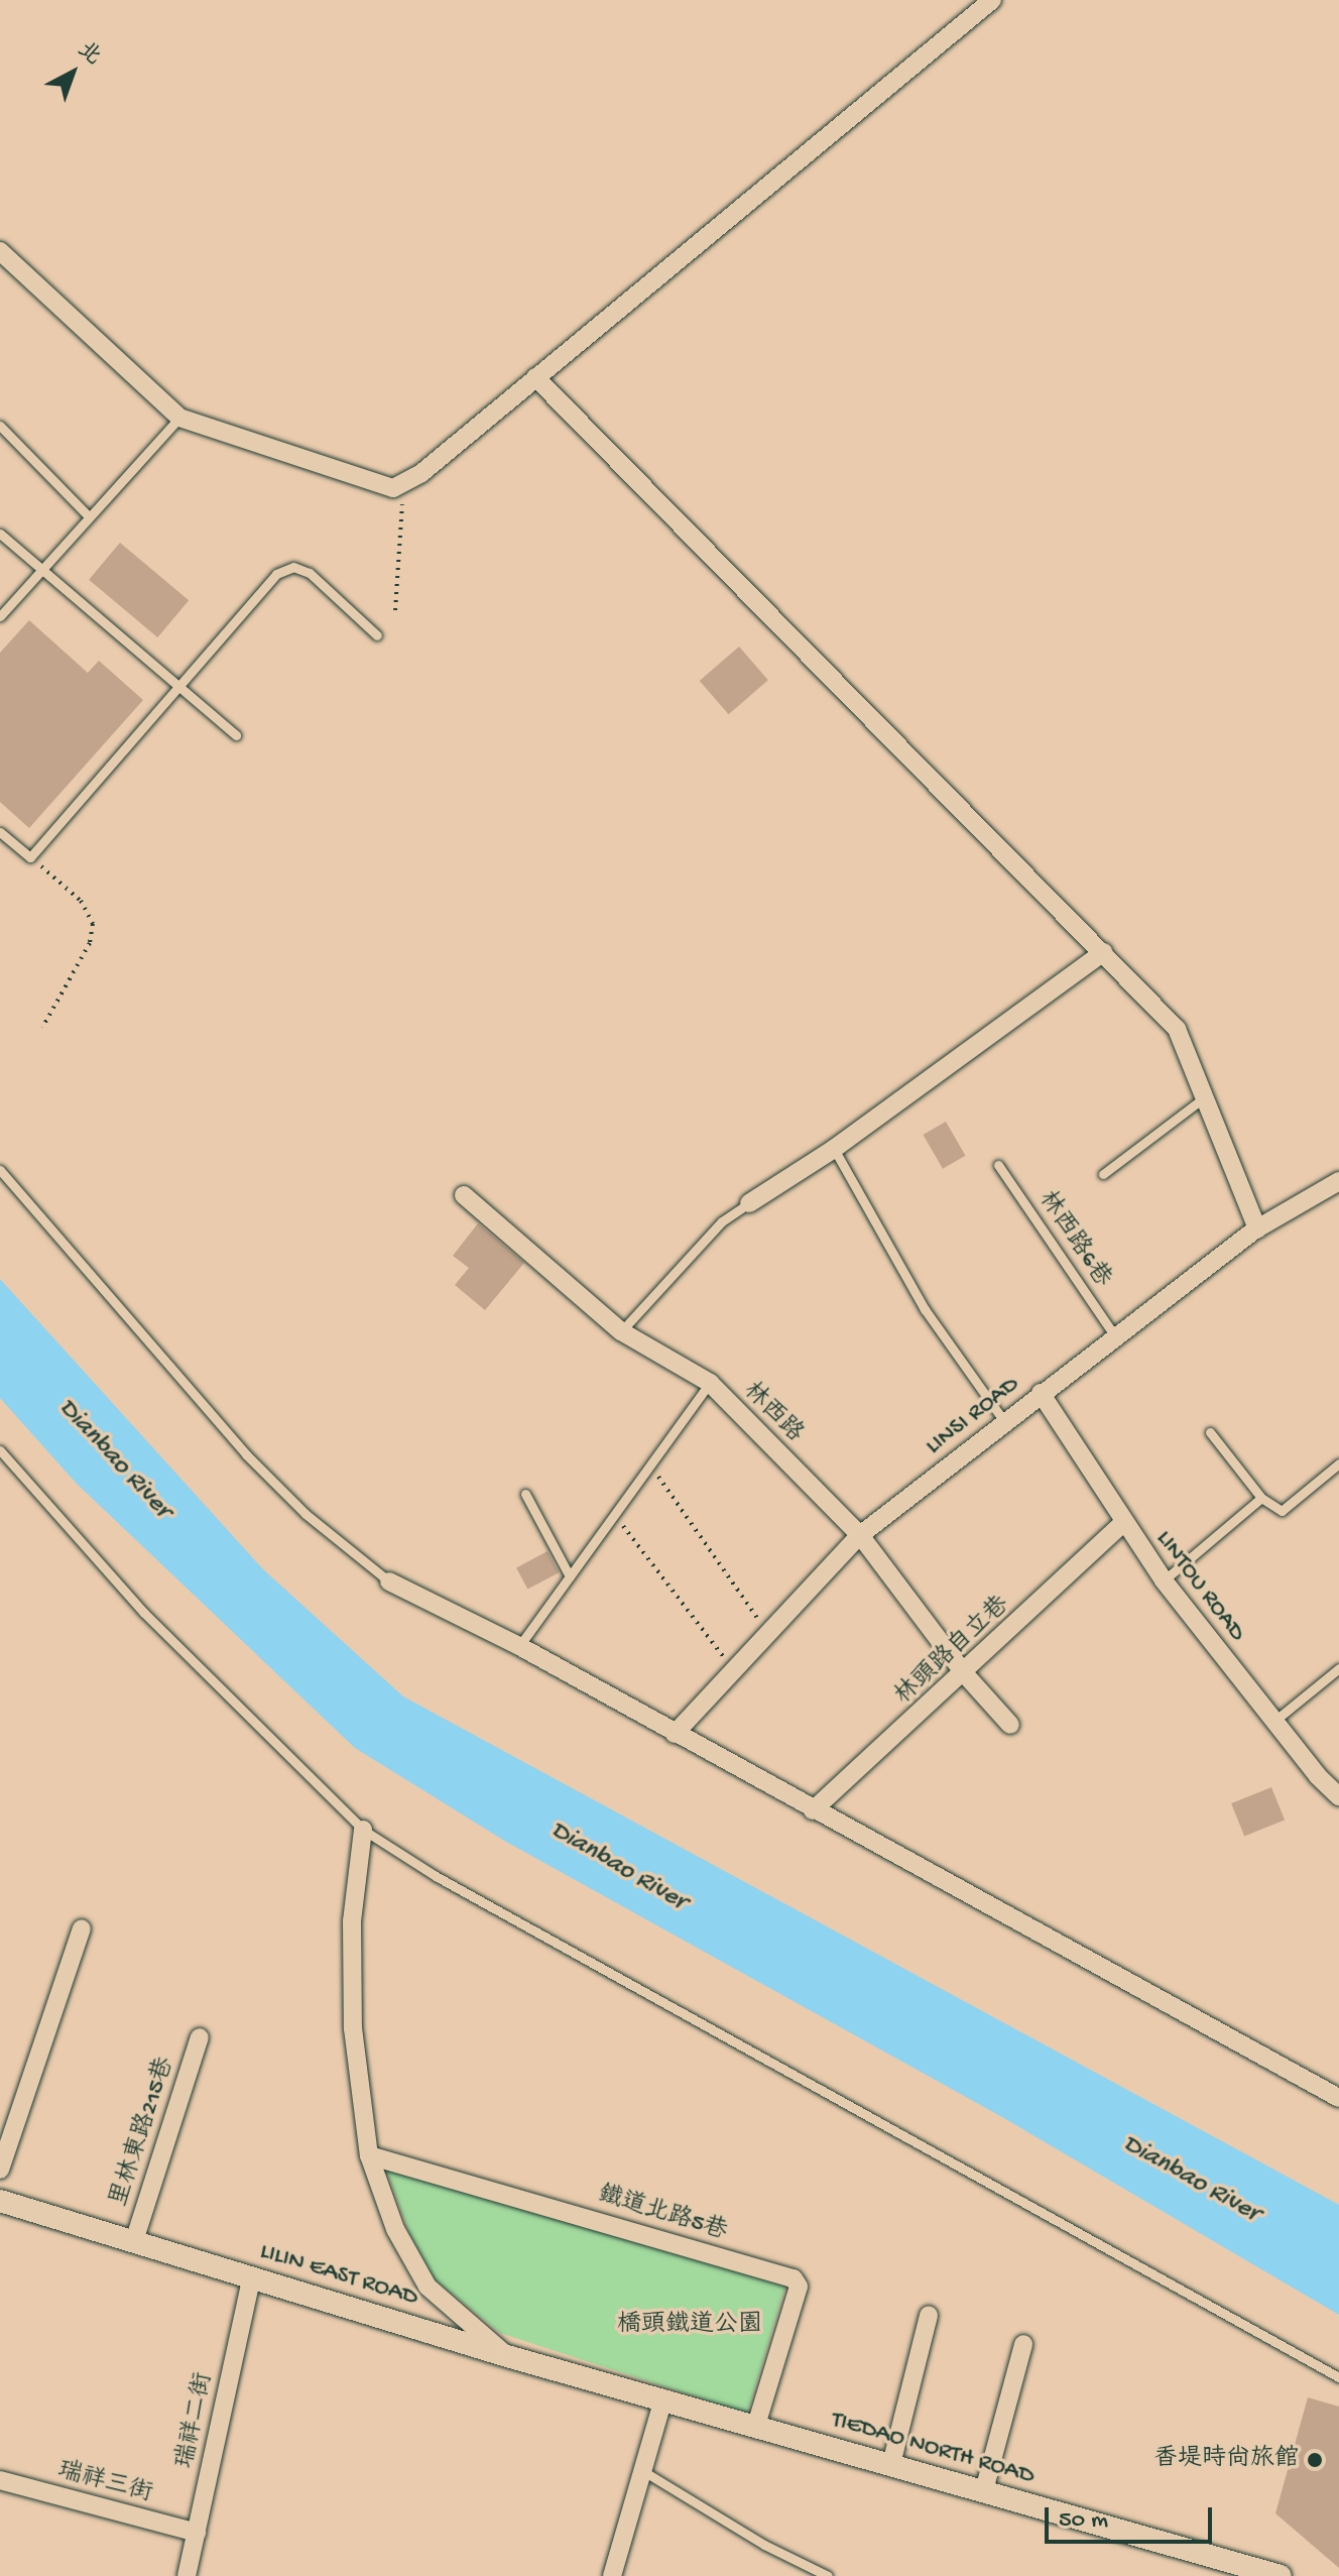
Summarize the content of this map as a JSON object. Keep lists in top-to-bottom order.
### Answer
{
  "streets": {
    "street": [
      "林西路",
      "LINSI ROAD",
      "LINTOU ROAD",
      "林頭路自立巷",
      "里林東路215巷",
      "鐵道北路5巷",
      "LILIN EAST ROAD",
      "瑞祥二街",
      "TIEDAO NORTH ROAD",
      "瑞祥三街"
    ],
    "lane": ["林西路6巷"]
  },
  "crossings": [
    ["林西路6巷", "LINSI ROAD"],
    ["林西路", "LINSI ROAD"],
    ["林西路", "林頭路自立巷"],
    ["LINSI ROAD", "LINTOU ROAD"],
    ["LINTOU ROAD", "林頭路自立巷"],
    ["里林東路215巷", "LILIN EAST ROAD"],
    ["鐵道北路5巷", "TIEDAO NORTH ROAD"],
    ["LILIN EAST ROAD", "瑞祥二街"],
    ["LILIN EAST ROAD", "TIEDAO NORTH ROAD"],
    ["瑞祥二街", "瑞祥三街"]
  ],
  "water": ["Dianbao River"],
  "parks": ["橋頭鐵道公園"],
  "places": ["香堤時尚旅館"],
  "scale_bar": "50 m",
  "north": "top right"
}
